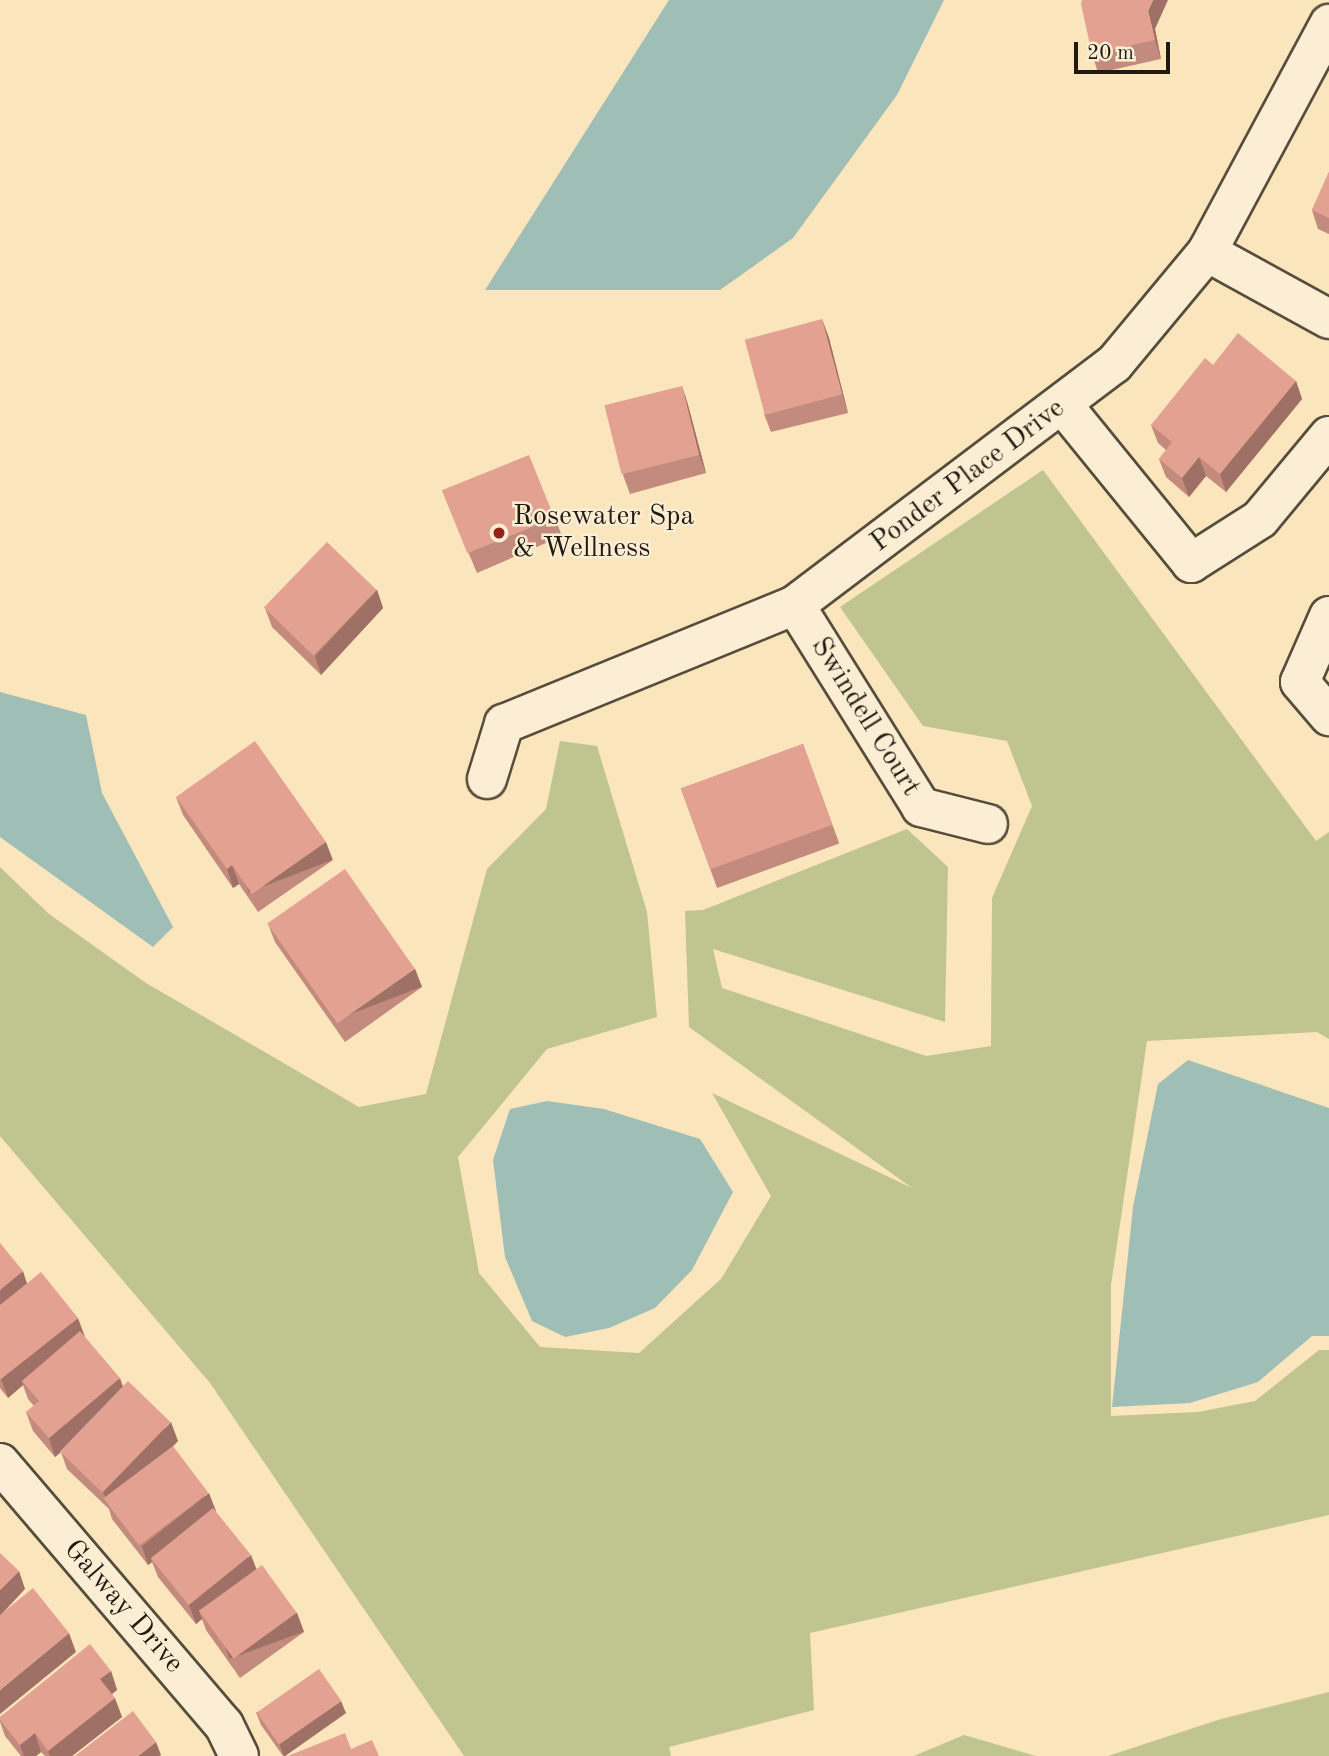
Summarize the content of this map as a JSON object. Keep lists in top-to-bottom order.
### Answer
{
  "streets": {
    "street": ["Ponder Place Drive", "Swindell Court", "Galway Drive"]
  },
  "crossings": [
    ["Ponder Place Drive", "Swindell Court"]
  ],
  "places": ["Rosewater Spa & Wellness"],
  "scale_bar": "20 m"
}
